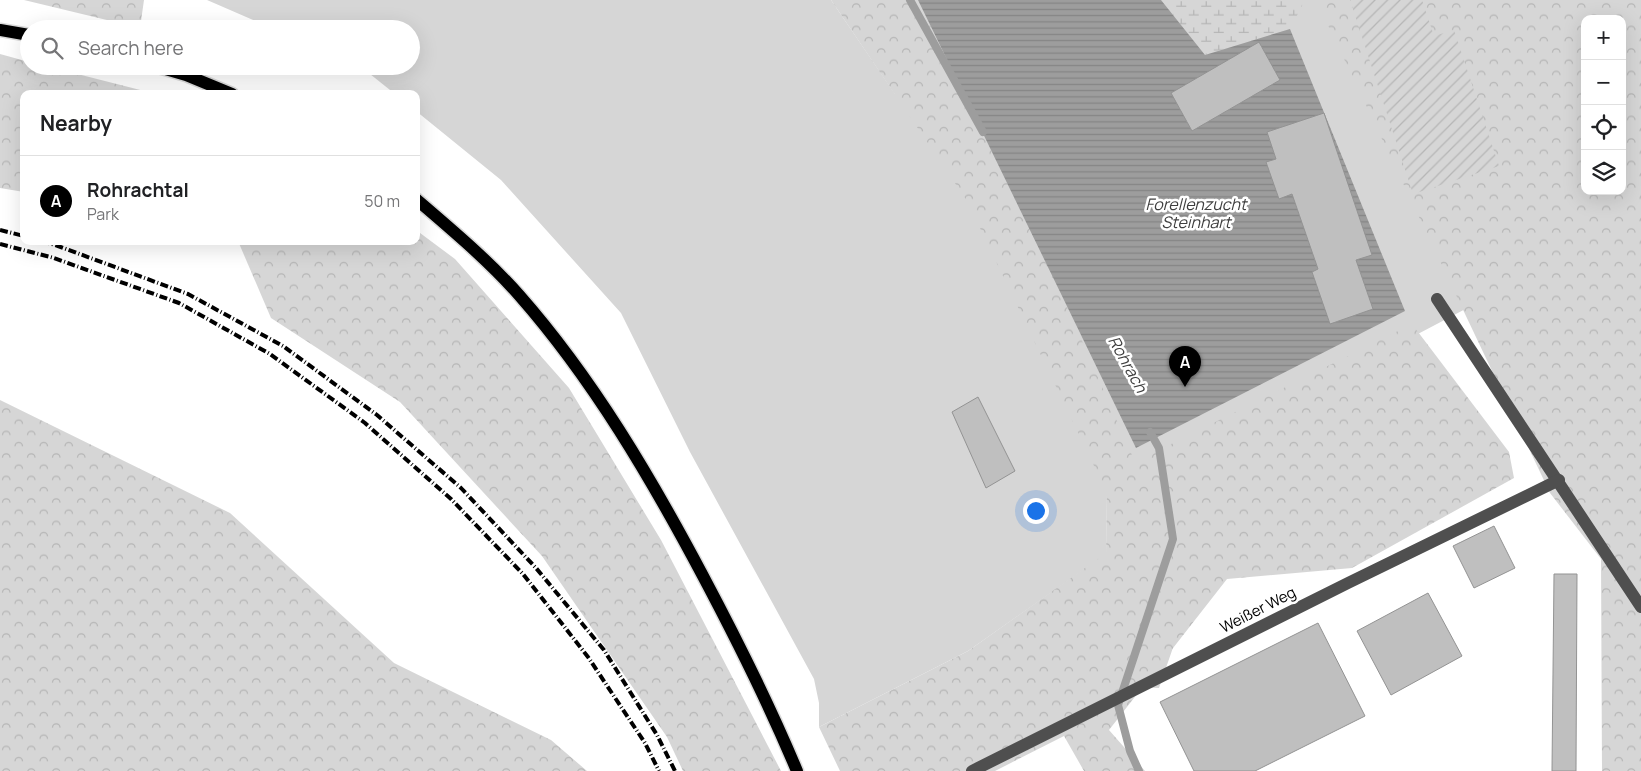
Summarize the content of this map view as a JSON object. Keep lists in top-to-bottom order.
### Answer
{
  "streets": {
    "lane": ["Weißer Weg"]
  },
  "water": ["Forellenzucht Steinhart", "Rohrach"],
  "page": {
    "map_buttons": ["+", "−"],
    "search": "Search here",
    "heading": "Nearby",
    "list": [
      {
        "mark": "A",
        "name": "Rohrachtal",
        "note": "Park",
        "value": "50 m"
      }
    ],
    "pins": "A"
  }
}
